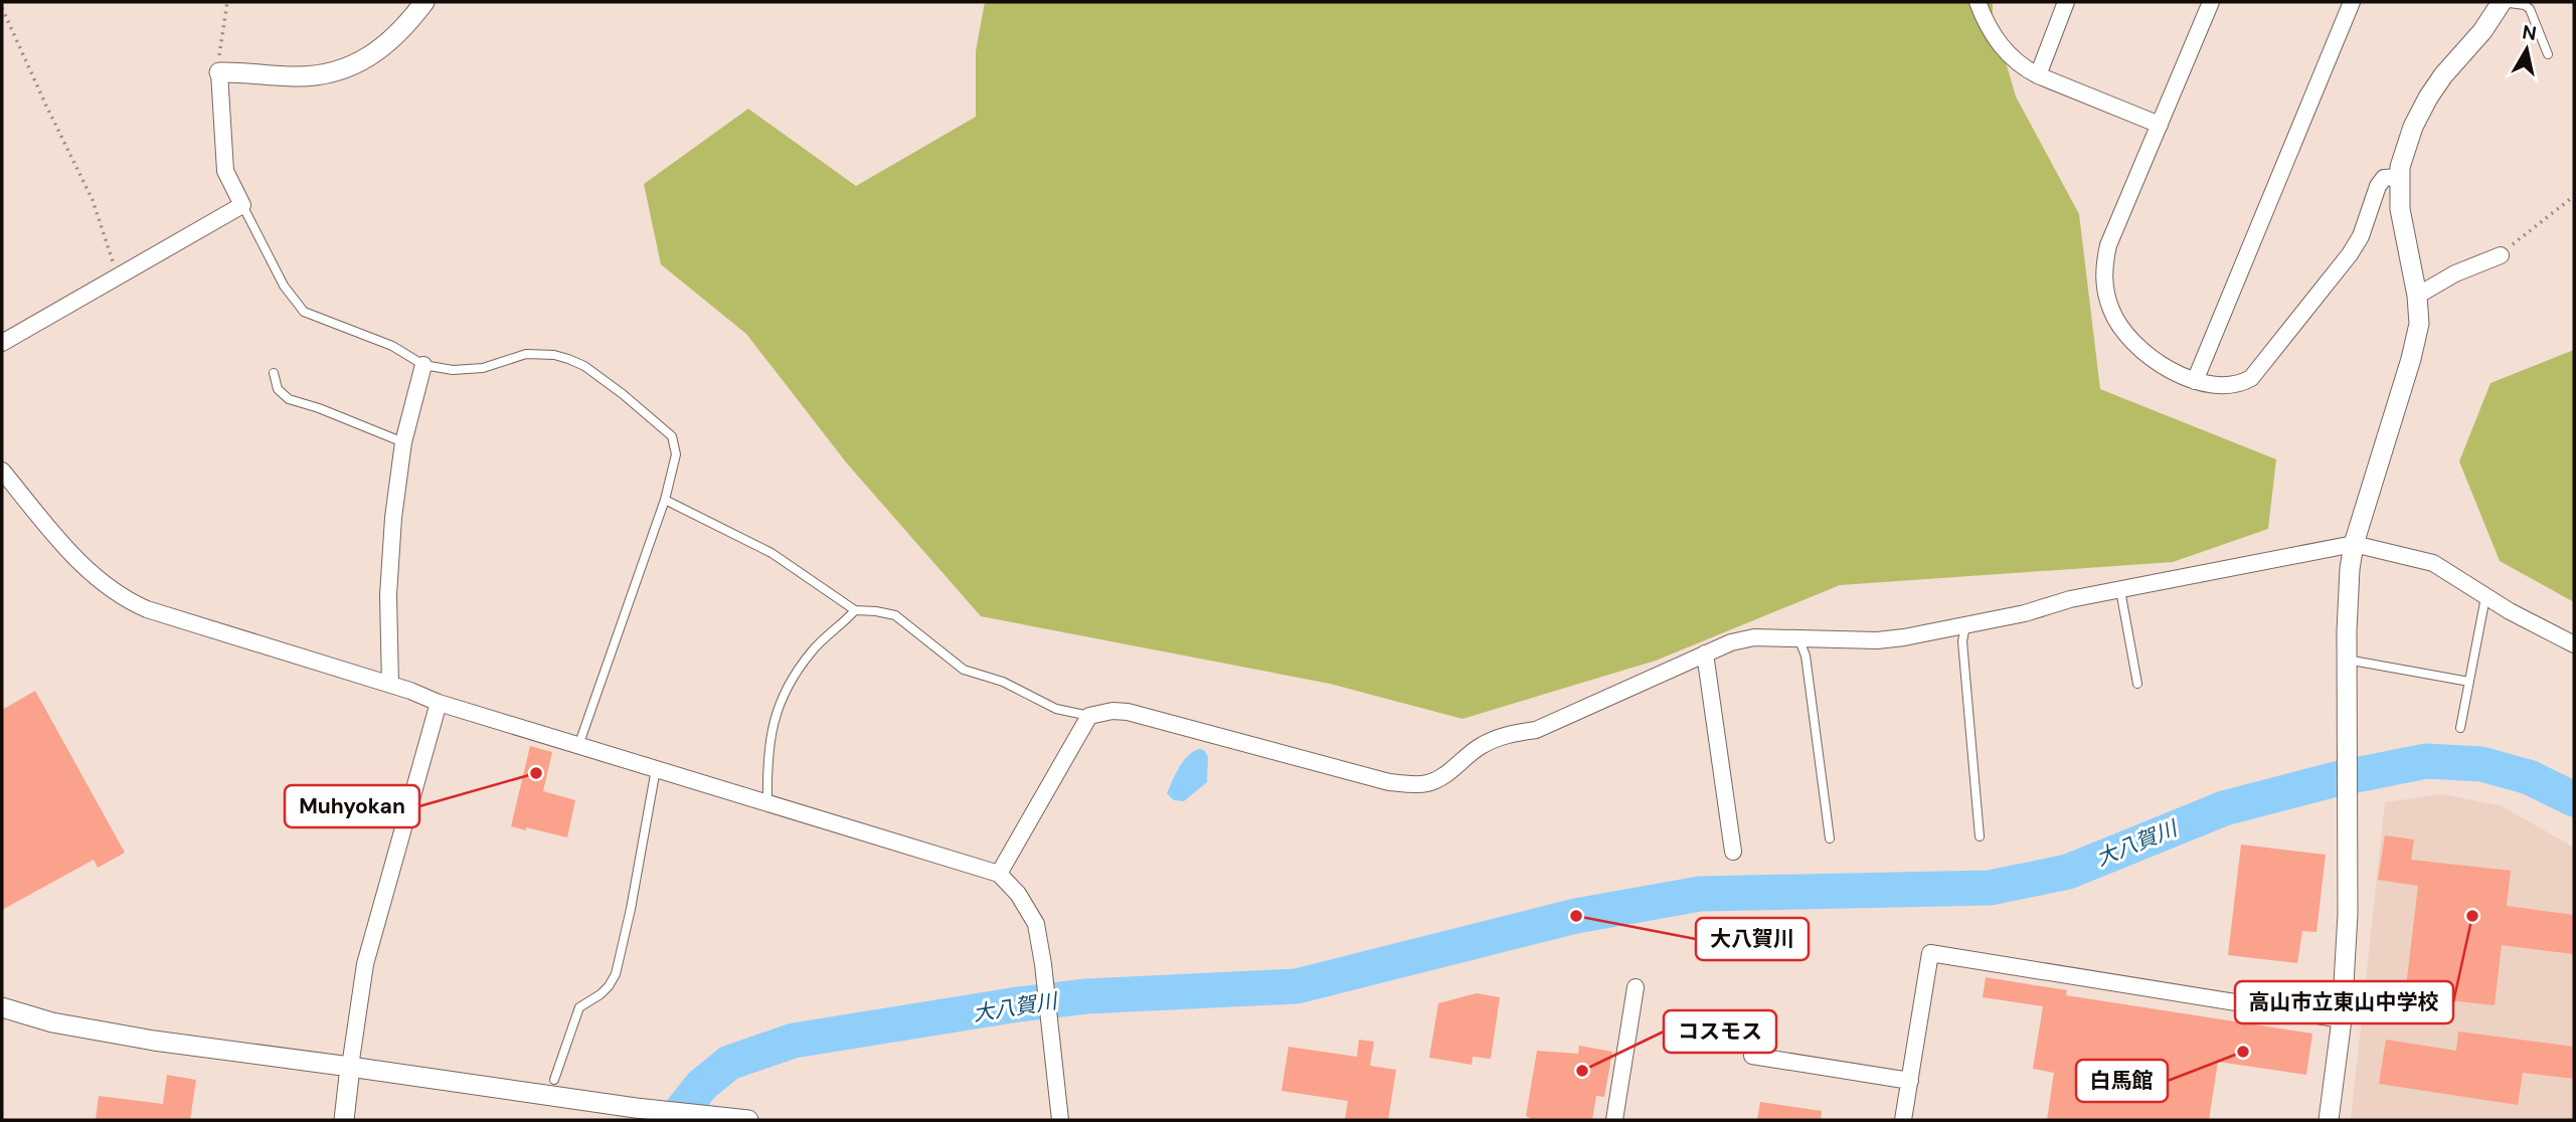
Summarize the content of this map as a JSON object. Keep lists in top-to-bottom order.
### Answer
{
  "water": ["大八賀川"],
  "places": [
    "Muhyokan",
    "大八賀川",
    "高山市立東山中学校",
    "白馬館",
    "コスモス"
  ],
  "north": "top"
}
